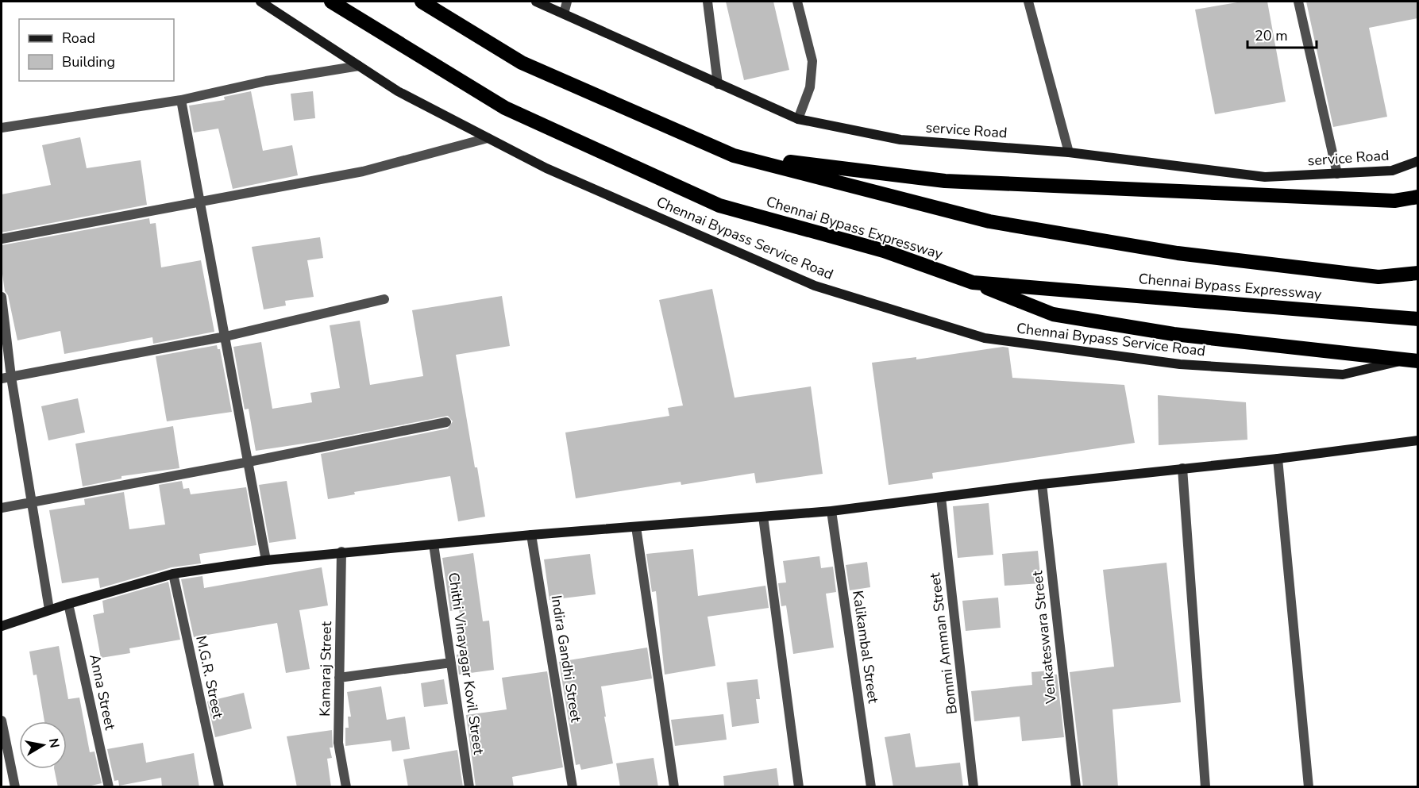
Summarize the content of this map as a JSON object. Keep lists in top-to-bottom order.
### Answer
{
  "streets": {
    "highway": ["Chennai Bypass Expressway"],
    "street": [
      "service Road",
      "Chennai Bypass Service Road",
      "Venkateswara Street",
      "Bommi Amman Street",
      "Kalikambal Street",
      "Indira Gandhi Street",
      "Chithi Vinayagar Kovil Street",
      "Kamaraj Street",
      "M.G.R. Street",
      "Anna Street"
    ]
  },
  "legend": ["Road", "Building"],
  "scale_bar": "20 m",
  "north": "right"
}
